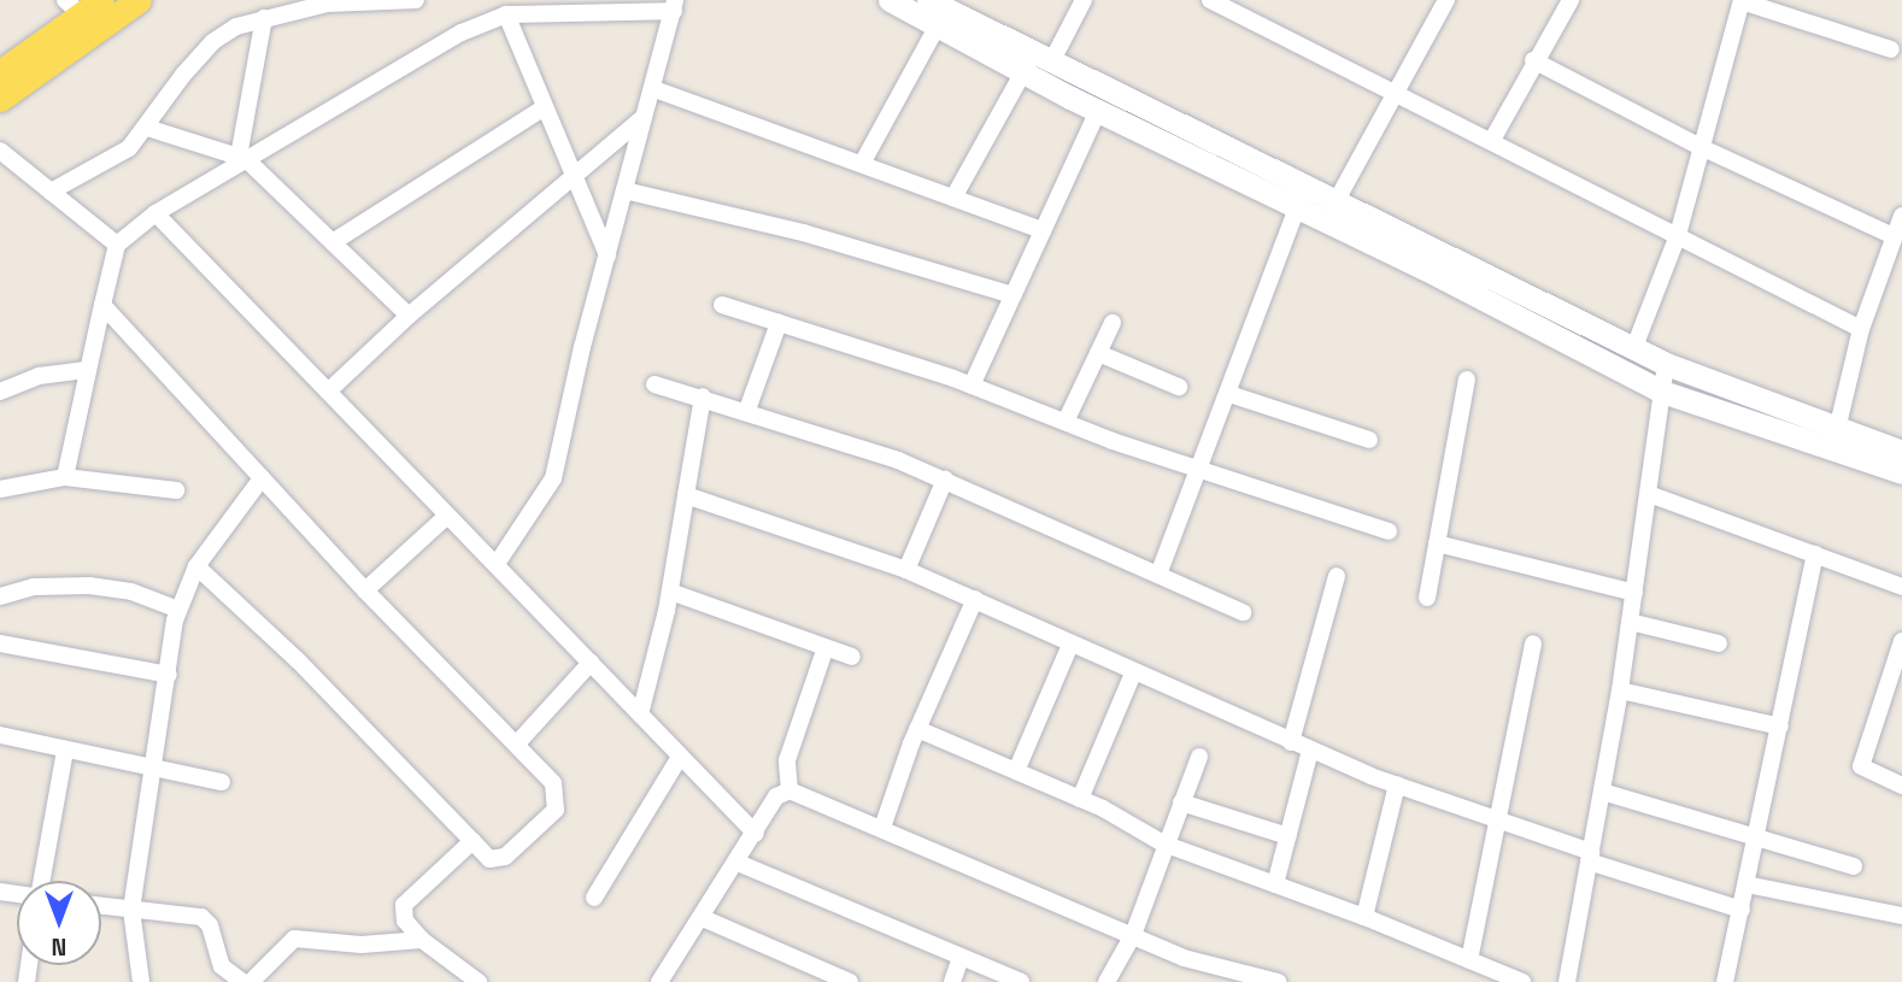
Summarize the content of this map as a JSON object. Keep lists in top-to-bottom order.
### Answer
{
  "north": "bottom"
}
